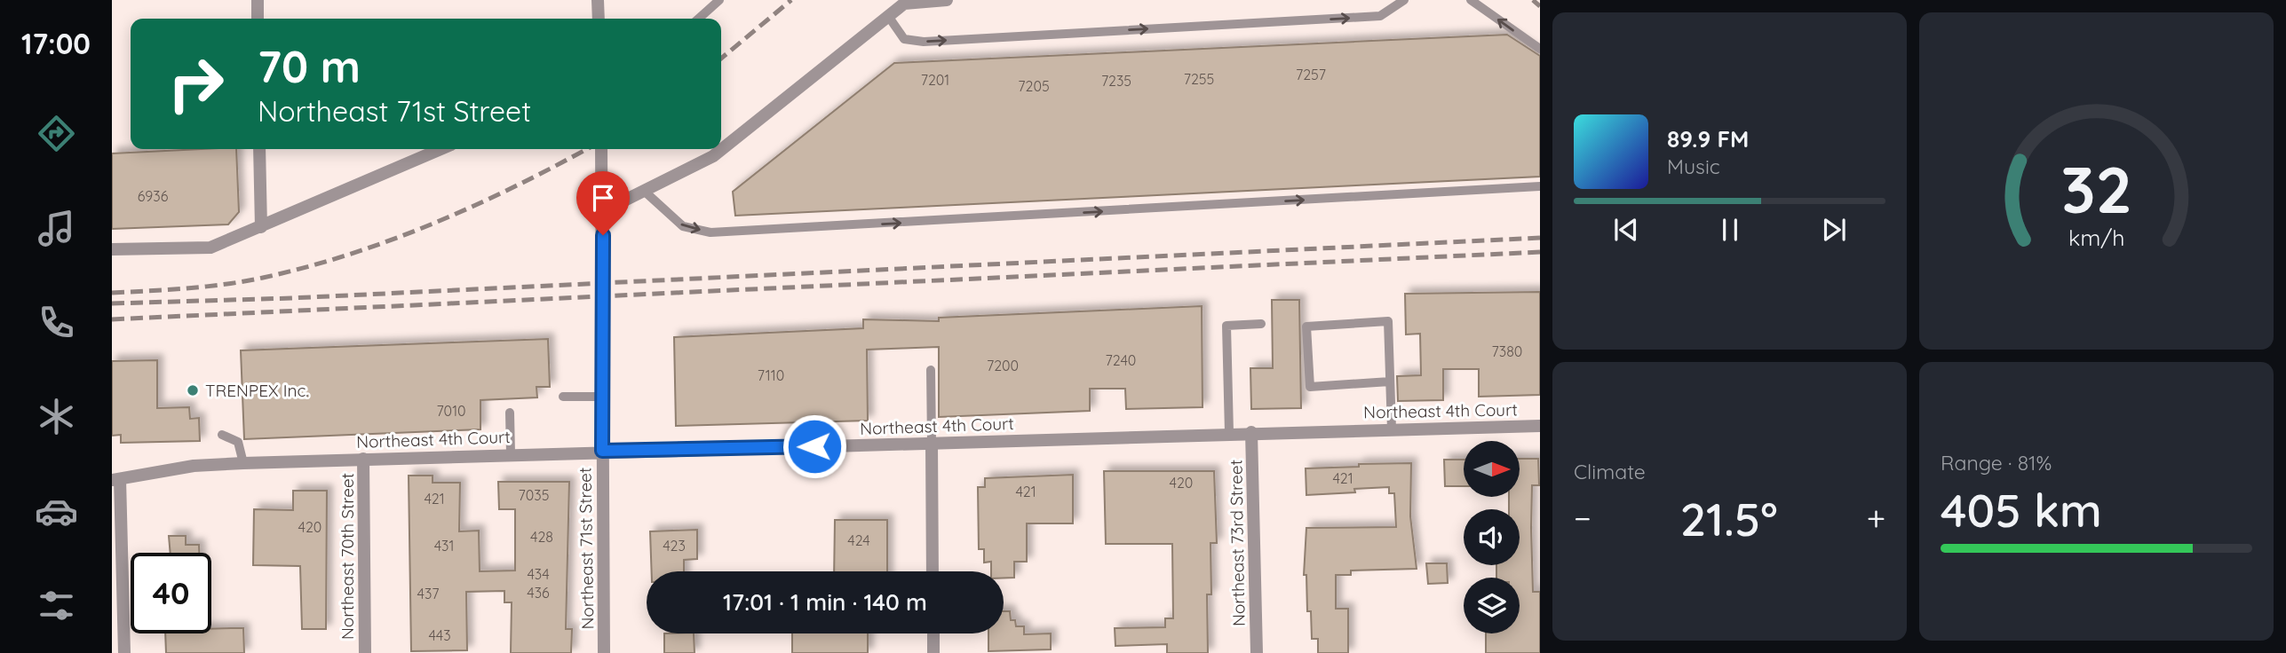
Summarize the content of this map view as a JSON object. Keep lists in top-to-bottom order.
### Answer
{
  "streets": {
    "street": [
      "Northeast 4th Court",
      "Northeast 73rd Street",
      "Northeast 71st Street",
      "Northeast 70th Street"
    ]
  },
  "crossings": [
    ["Northeast 4th Court", "Northeast 73rd Street"],
    ["Northeast 4th Court", "Northeast 71st Street"],
    ["Northeast 4th Court", "Northeast 70th Street"]
  ],
  "places": ["TRENPEX Inc."],
  "house_numbers": [
    "7257",
    "7255",
    "7201",
    "7235",
    "7205",
    "6936",
    "7380",
    "7240",
    "7200",
    "7110",
    "7010",
    "421",
    "420",
    "421",
    "7035",
    "421",
    "420",
    "428",
    "424",
    "431",
    "423",
    "434",
    "436",
    "437",
    "443"
  ],
  "north": "right",
  "page": {
    "tabs": "17:00",
    "turn": ["70 m", "Northeast 71st Street"],
    "song": ["89.9 FM", "Music"],
    "tile": [
      "Climate",
      ["Range · 81%", "405 km"]
    ],
    "heat": ["−", "21.5°", "+"],
    "limit": "40",
    "trip": "17:01 · 1 min · 140 m",
    "gauge": ["32", "km/h"]
  }
}
